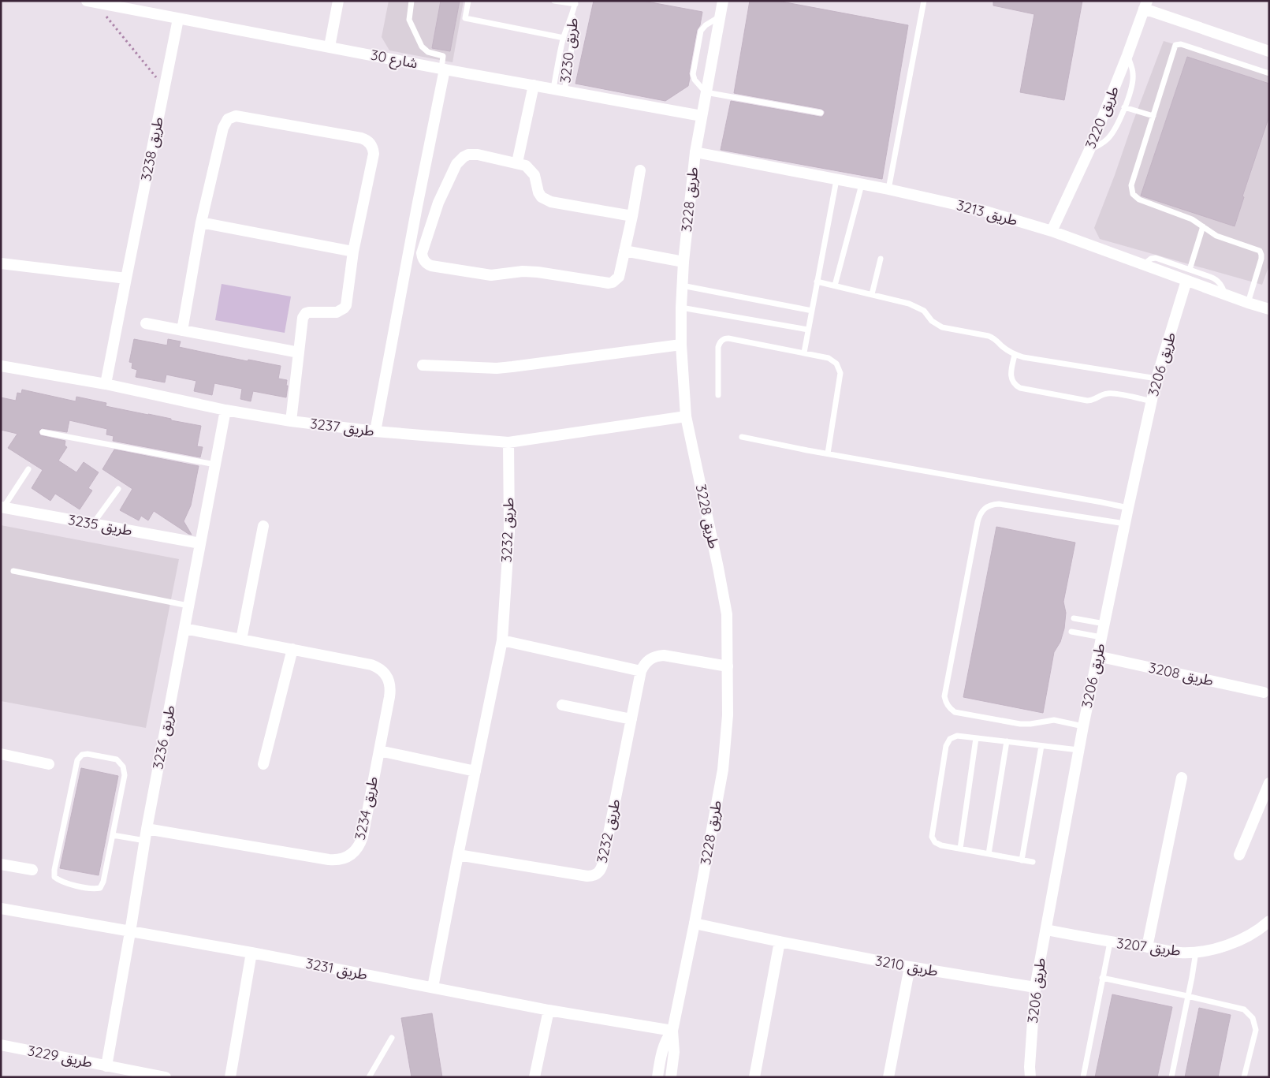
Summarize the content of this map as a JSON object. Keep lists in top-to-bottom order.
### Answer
{
  "streets": {
    "street": [
      "شارع 30",
      "طريق 3220",
      "طريق 3238",
      "طريق 3228",
      "طريق 3213",
      "طريق 3206",
      "طريق 3237",
      "طريق 3235",
      "طريق 3232",
      "طريق 3208",
      "طريق 3236",
      "طريق 3234",
      "طريق 3207",
      "طريق 3210",
      "طريق 3231",
      "طريق 3229"
    ],
    "lane": ["طريق 3230"]
  },
  "crossings": [
    ["طريق 3230", "شارع 30"],
    ["شارع 30", "طريق 3238"],
    ["شارع 30", "طريق 3228"],
    ["طريق 3220", "طريق 3213"],
    ["طريق 3238", "طريق 3237"],
    ["طريق 3228", "طريق 3213"],
    ["طريق 3228", "طريق 3237"],
    ["طريق 3228", "طريق 3210"],
    ["طريق 3228", "طريق 3231"],
    ["طريق 3213", "طريق 3206"],
    ["طريق 3206", "طريق 3208"],
    ["طريق 3206", "طريق 3207"],
    ["طريق 3206", "طريق 3210"],
    ["طريق 3237", "طريق 3232"],
    ["طريق 3237", "طريق 3236"],
    ["طريق 3235", "طريق 3236"],
    ["طريق 3232", "طريق 3231"],
    ["طريق 3236", "طريق 3234"],
    ["طريق 3236", "طريق 3231"],
    ["طريق 3236", "طريق 3229"]
  ]
}
